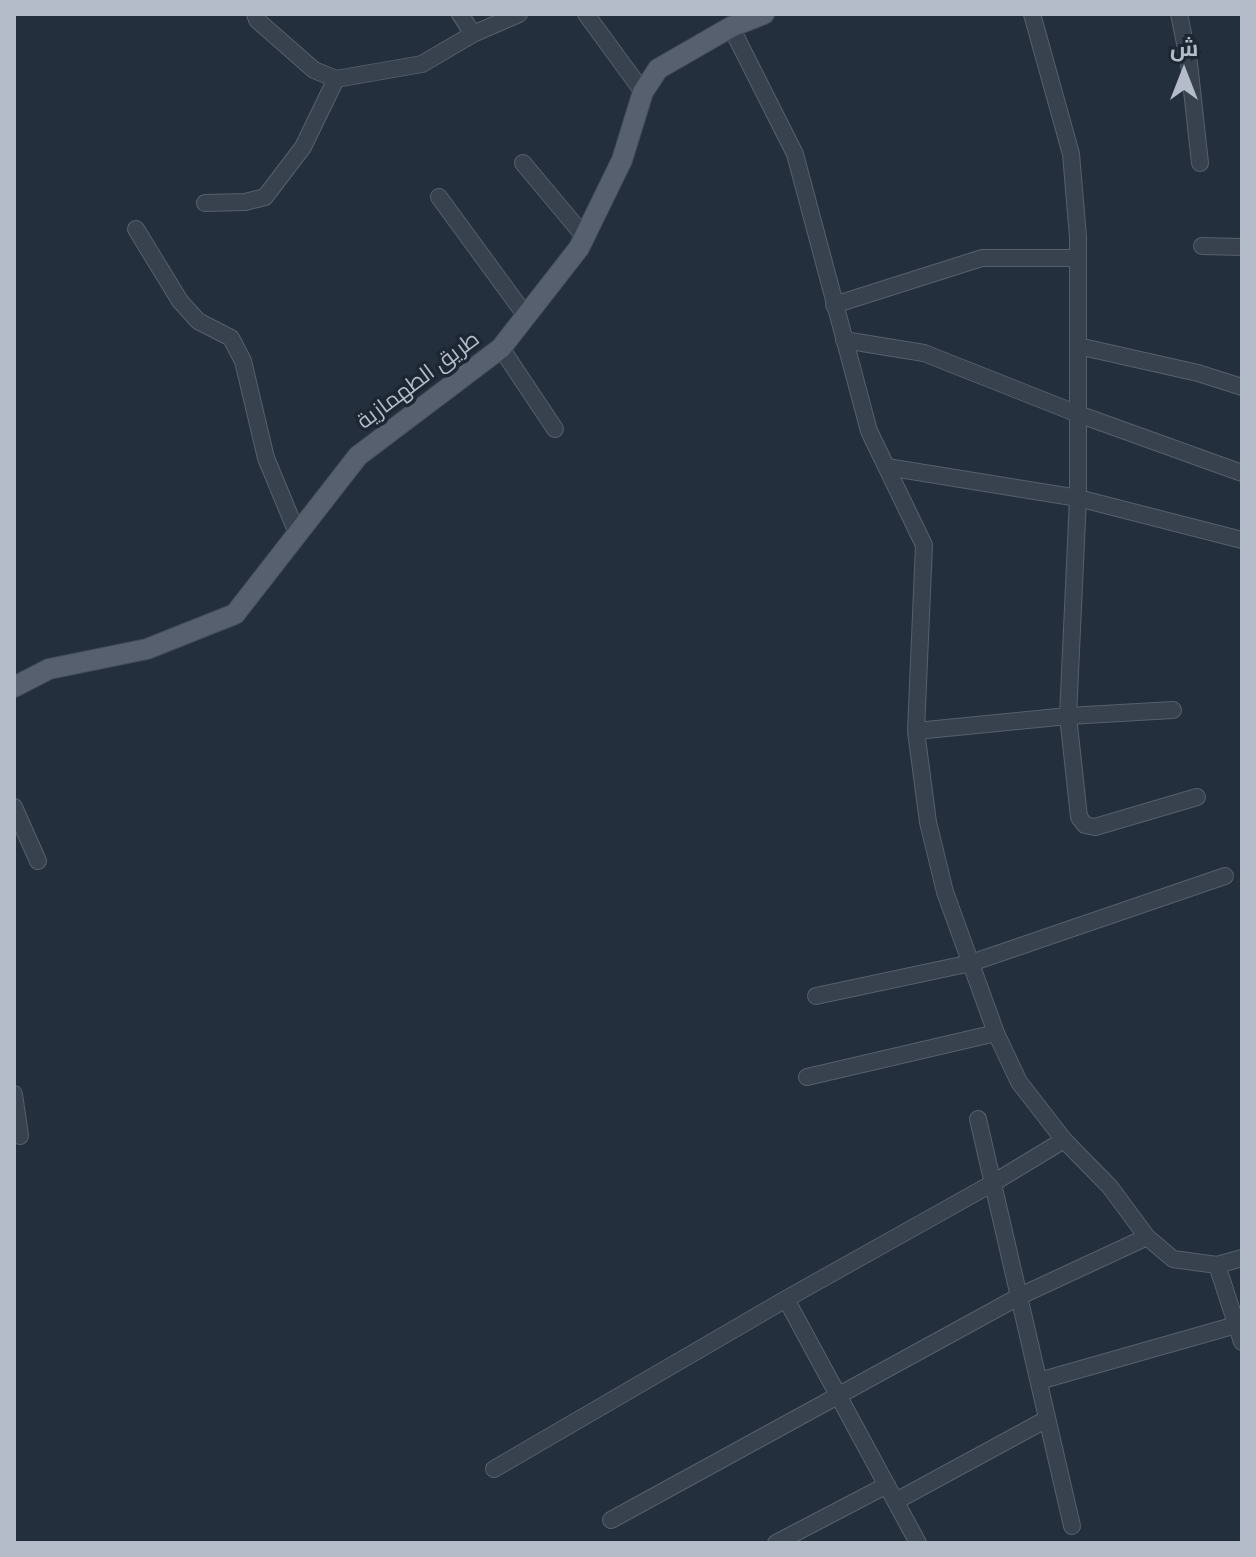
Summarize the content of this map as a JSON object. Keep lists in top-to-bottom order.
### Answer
{
  "streets": {
    "main road": ["طريق الطهمازية"]
  },
  "north": "top"
}
